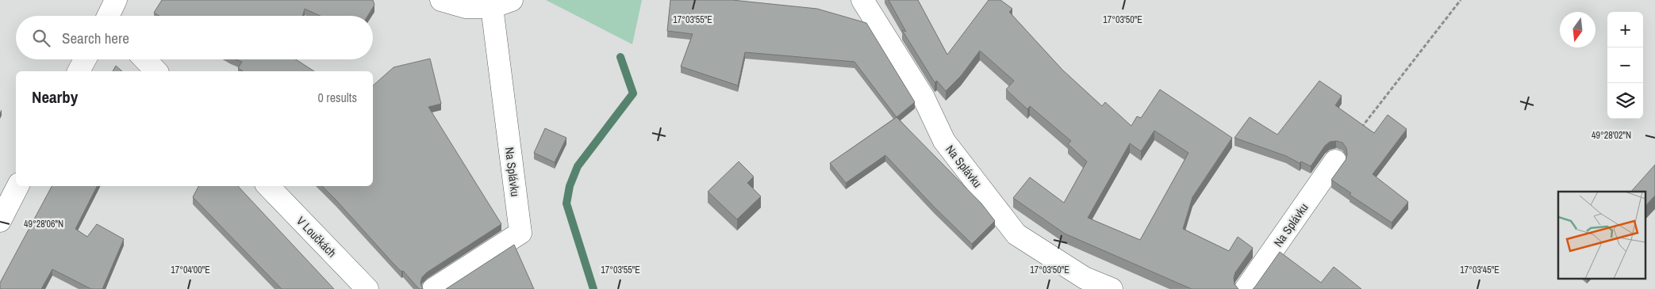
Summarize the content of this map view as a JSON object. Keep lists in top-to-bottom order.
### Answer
{
  "streets": {
    "street": ["Na Splávku", "V Loučkách"]
  },
  "north": "bottom",
  "page": {
    "map_buttons": ["+", "−"],
    "search": "Search here",
    "heading": ["Nearby", "0 results"]
  },
  "coordinates": [
    "17°03'55\"E",
    "17°03'50\"E",
    "49°28'02\"N",
    "49°28'06\"N",
    "17°04'00\"E",
    "17°03'45\"E"
  ]
}
